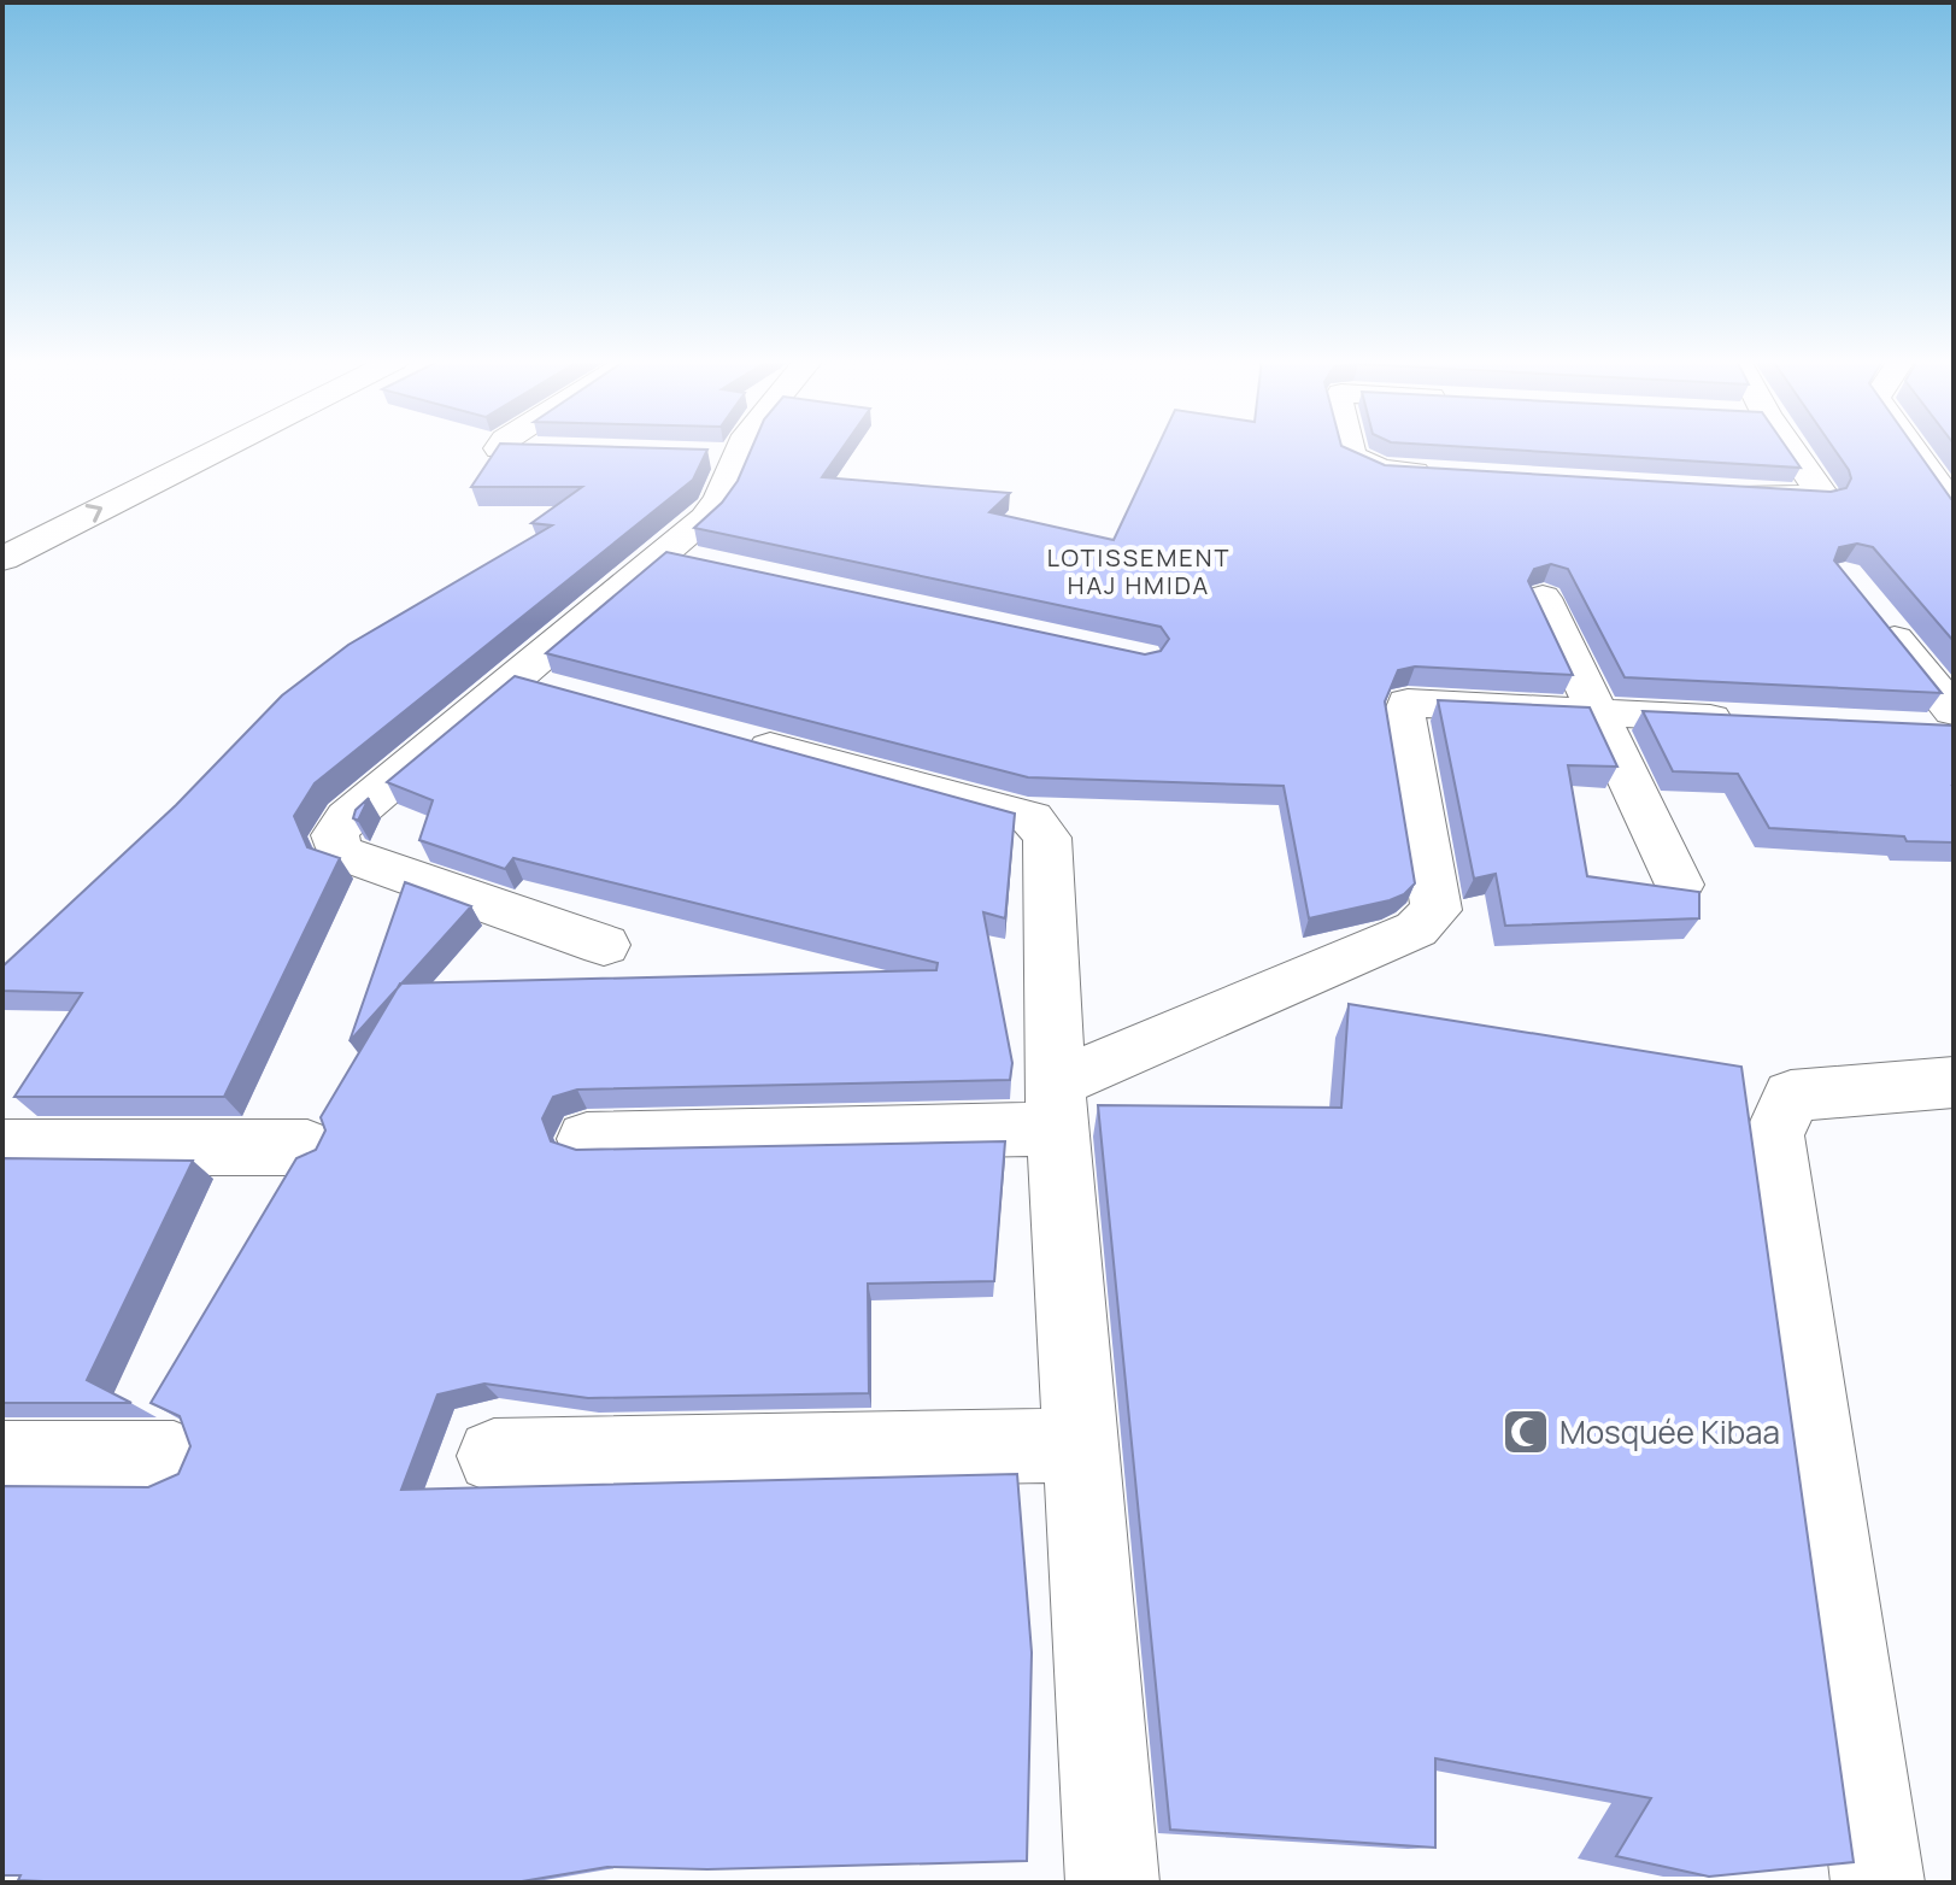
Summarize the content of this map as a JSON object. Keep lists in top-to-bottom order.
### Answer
{
  "districts": ["LOTISSEMENT HAJ HMIDA"],
  "places": {
    "mosque": ["Mosquée Kibaa"]
  }
}
